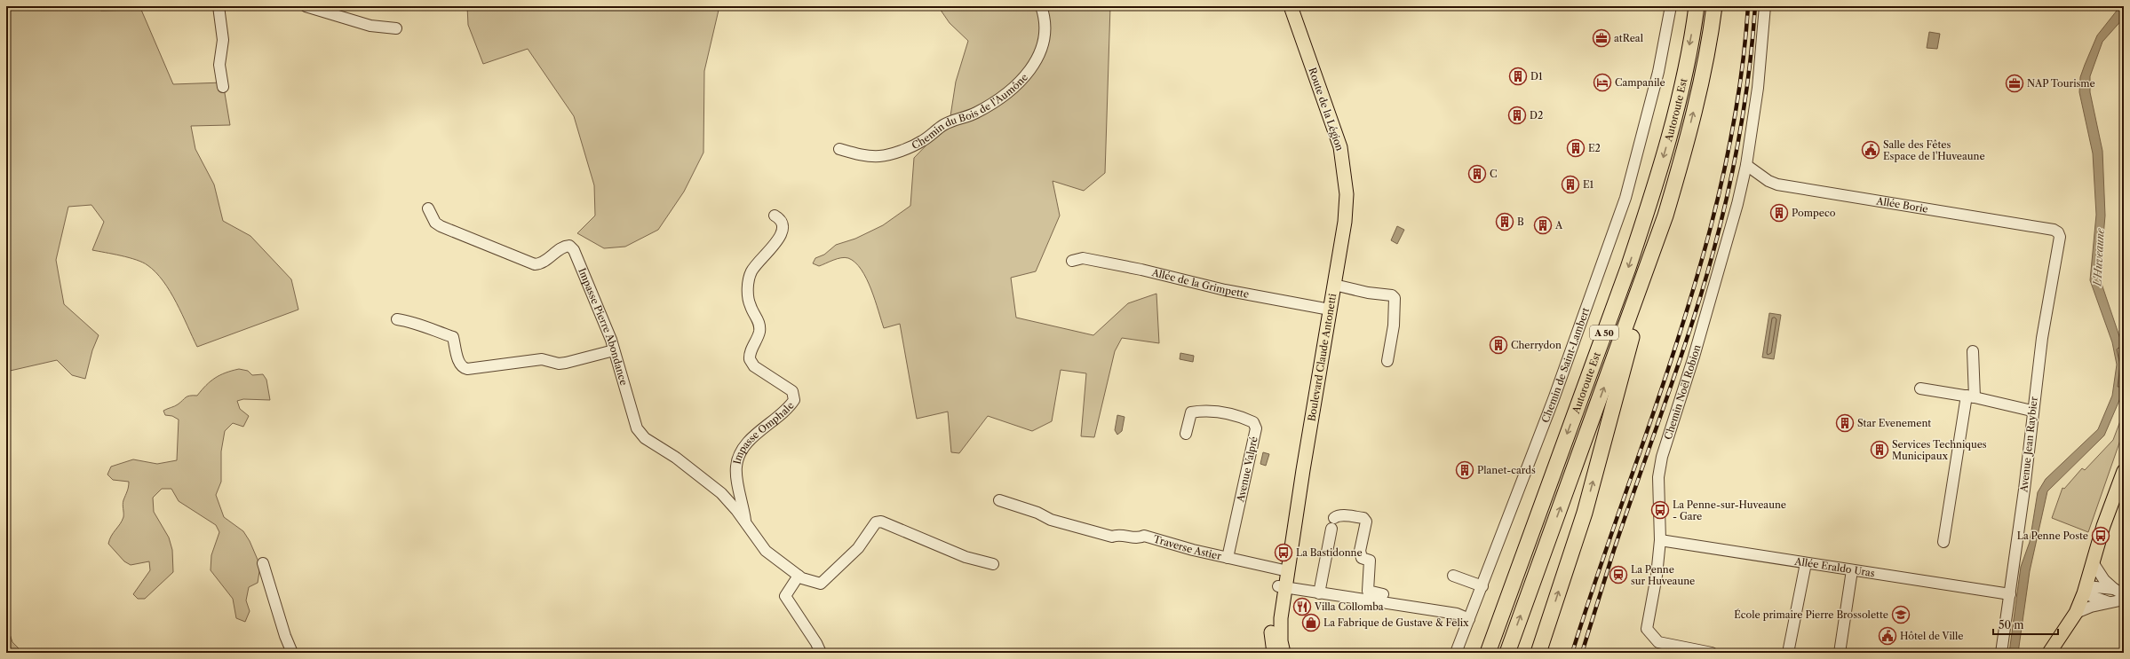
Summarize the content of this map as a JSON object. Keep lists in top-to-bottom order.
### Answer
{
  "streets": {
    "highway": ["Autoroute Est", "A 50"],
    "main road": ["Route de la Légion", "Boulevard Claude Antonetti"],
    "street": [
      "Chemin du Bois de l'Aumône",
      "Allée Borie",
      "Allée de la Grimpette",
      "Impasse Pierre Abondance",
      "Chemin de Saint-Lambert",
      "Chemin Noël Robion",
      "Impasse Omphale",
      "Avenue Jean Raybier",
      "Avenue Valpré",
      "Traverse Astier",
      "Allée Eraldo Uras"
    ]
  },
  "crossings": [
    ["Route de la Légion", "Boulevard Claude Antonetti"],
    ["Allée Borie", "Chemin Noël Robion"],
    ["Allée Borie", "Avenue Jean Raybier"],
    ["Allée de la Grimpette", "Boulevard Claude Antonetti"],
    ["Impasse Pierre Abondance", "Impasse Omphale"],
    ["Boulevard Claude Antonetti", "Traverse Astier"],
    ["Chemin Noël Robion", "Allée Eraldo Uras"],
    ["Avenue Jean Raybier", "Allée Eraldo Uras"],
    ["Avenue Valpré", "Traverse Astier"]
  ],
  "water": ["L'Huveaune"],
  "places": {
    "office": ["atReal", "NAP Tourisme"],
    "building": [
      "D1",
      "D2",
      "E2",
      "C",
      "E1",
      "Pompeco",
      "B",
      "A",
      "Cherrydon",
      "Star Evenement",
      "Services Techniques Municipaux",
      "Planet-cards"
    ],
    "hotel": ["Campanile"],
    "public building": ["Salle des Fêtes Espace de l'Huveaune", "Hôtel de Ville"],
    "bus stop": ["La Penne-sur-Huveaune - Gare", "La Penne Poste", "La Bastidonne"],
    "station": ["La Penne sur Huveaune"],
    "restaurant": ["Villa Collomba"],
    "school or university": ["École primaire Pierre Brossolette"],
    "shop": ["La Fabrique de Gustave & Felix"]
  },
  "scale_bar": "50 m"
}
